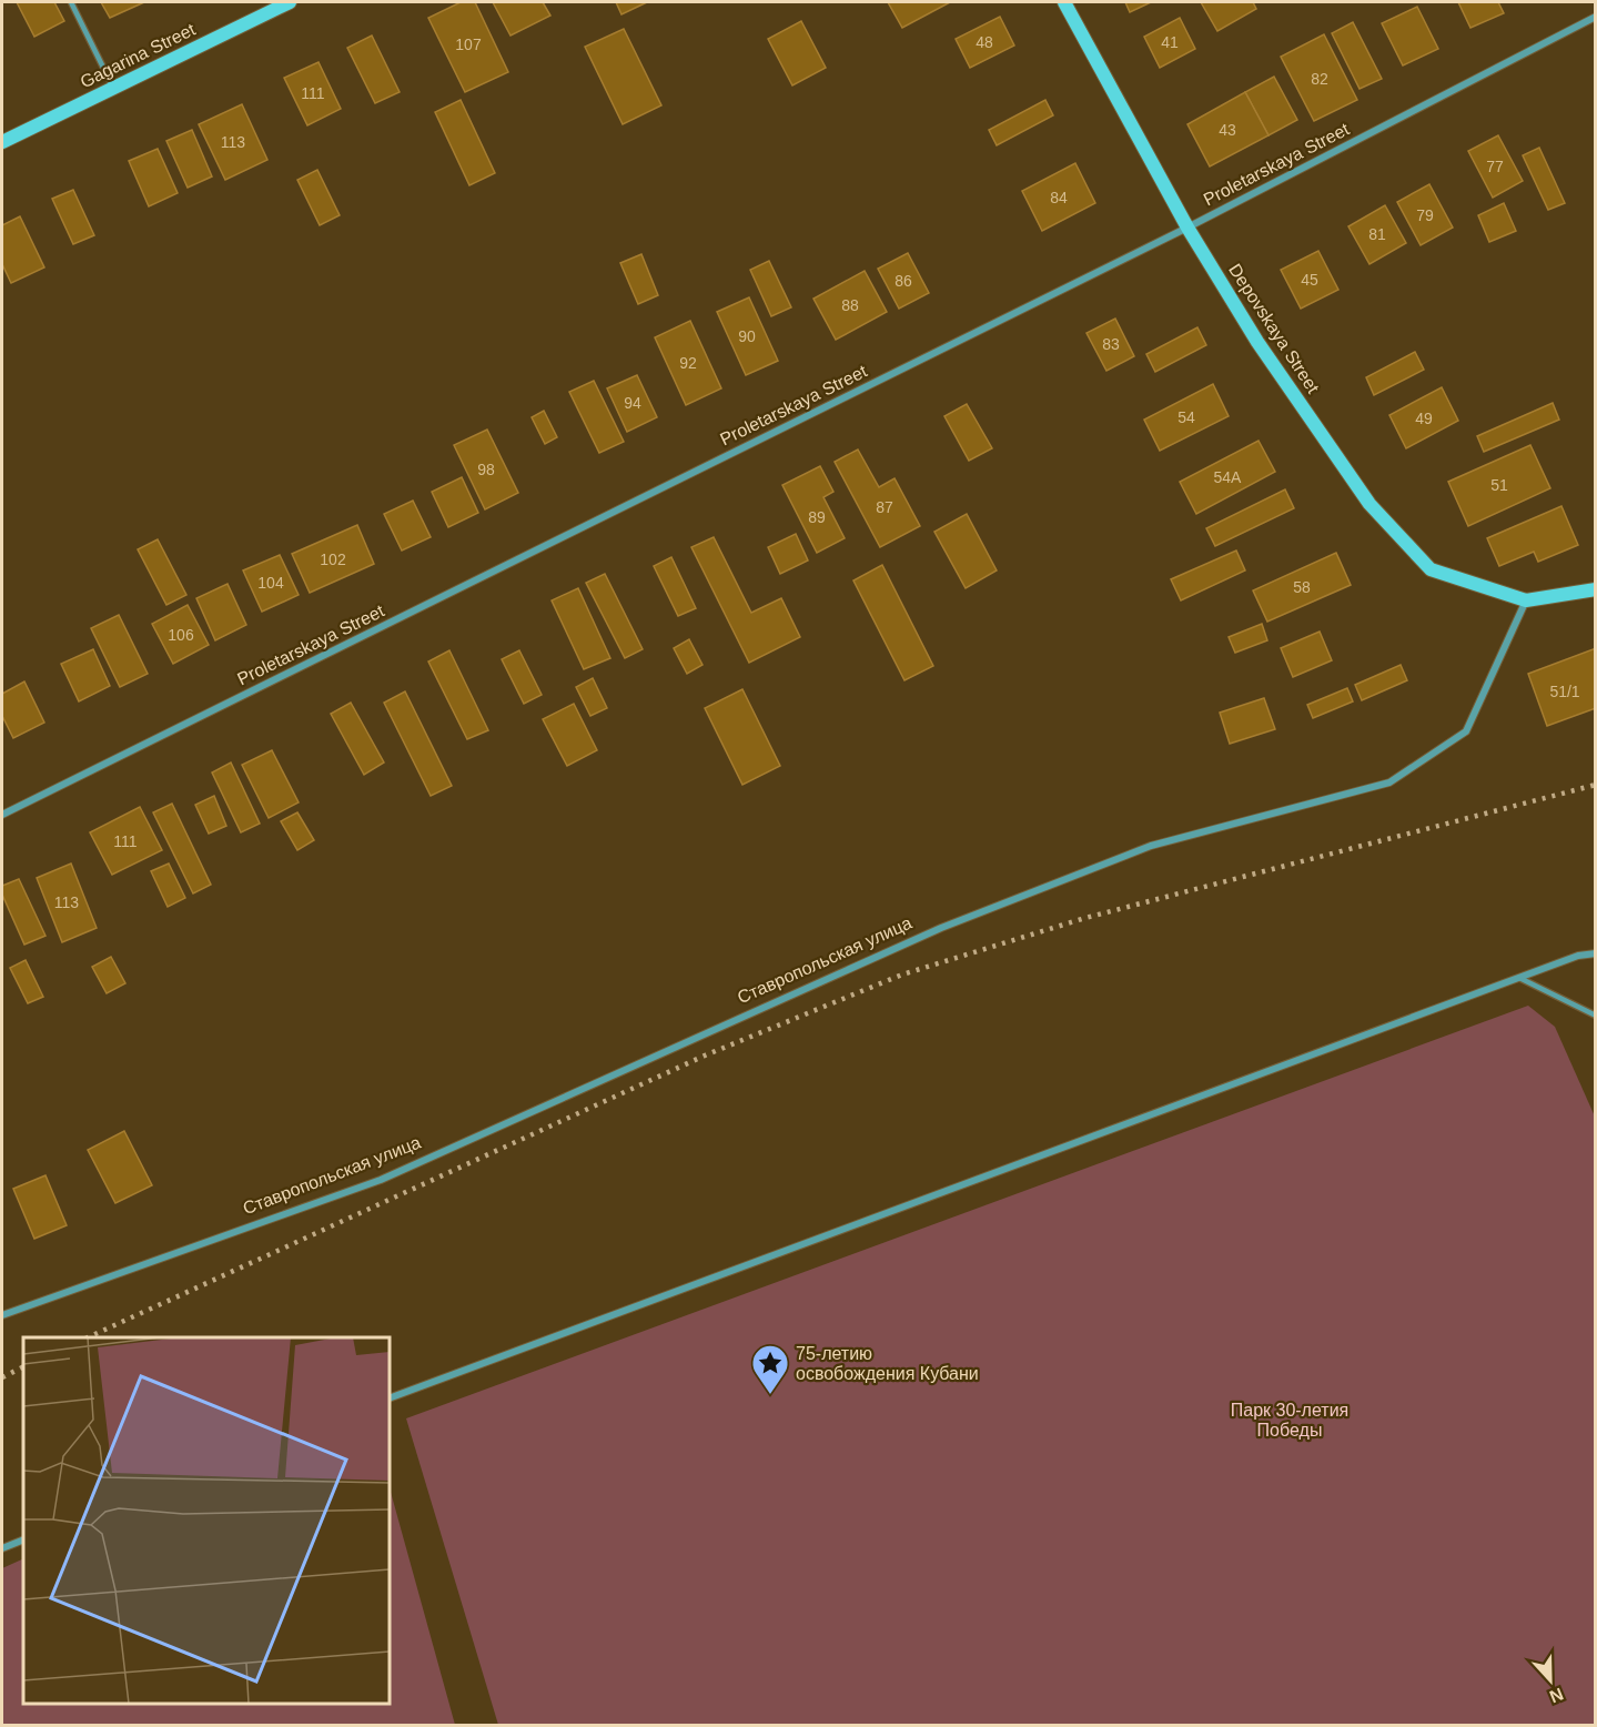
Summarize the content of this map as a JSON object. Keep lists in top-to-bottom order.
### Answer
{
  "streets": {
    "main road": ["Gagarina Street", "Depovskaya Street"],
    "street": ["Proletarskaya Street", "Ставропольская улица"]
  },
  "crossings": [
    ["Proletarskaya Street", "Depovskaya Street"],
    ["Depovskaya Street", "Ставропольская улица"]
  ],
  "parks": ["Парк 30-летия Победы"],
  "places": {
    "place": ["75-летию освобождения Кубани"]
  },
  "house_numbers": [
    "48",
    "41",
    "107",
    "82",
    "111",
    "43",
    "113",
    "77",
    "84",
    "79",
    "81",
    "45",
    "86",
    "88",
    "90",
    "83",
    "92",
    "94",
    "54",
    "49",
    "98",
    "54А",
    "51",
    "87",
    "89",
    "102",
    "104",
    "58",
    "106",
    "51/1",
    "111",
    "113"
  ],
  "north": "bottom"
}
